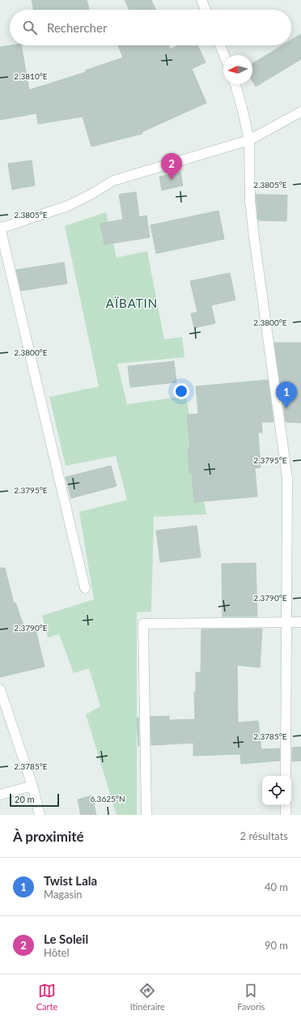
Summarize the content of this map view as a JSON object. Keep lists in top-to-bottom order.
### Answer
{
  "districts": ["AÏBATIN"],
  "scale_bar": "20 m",
  "north": "left",
  "page": {
    "search": "Rechercher",
    "pins": ["2", "1"],
    "scale": "20 m",
    "heading": ["À proximité", "2 résultats"],
    "list": [
      {
        "mark": "1",
        "name": "Twist Lala",
        "note": "Magasin",
        "value": "40 m"
      },
      {
        "mark": "2",
        "name": "Le Soleil",
        "note": "Hôtel",
        "value": "90 m"
      }
    ],
    "nav": ["Carte", "Itinéraire", "Favoris"]
  },
  "coordinates": [
    "2.3810°E",
    "2.3805°E",
    "2.3800°E",
    "2.3795°E",
    "2.3790°E",
    "2.3785°E",
    "6.3625°N"
  ]
}
